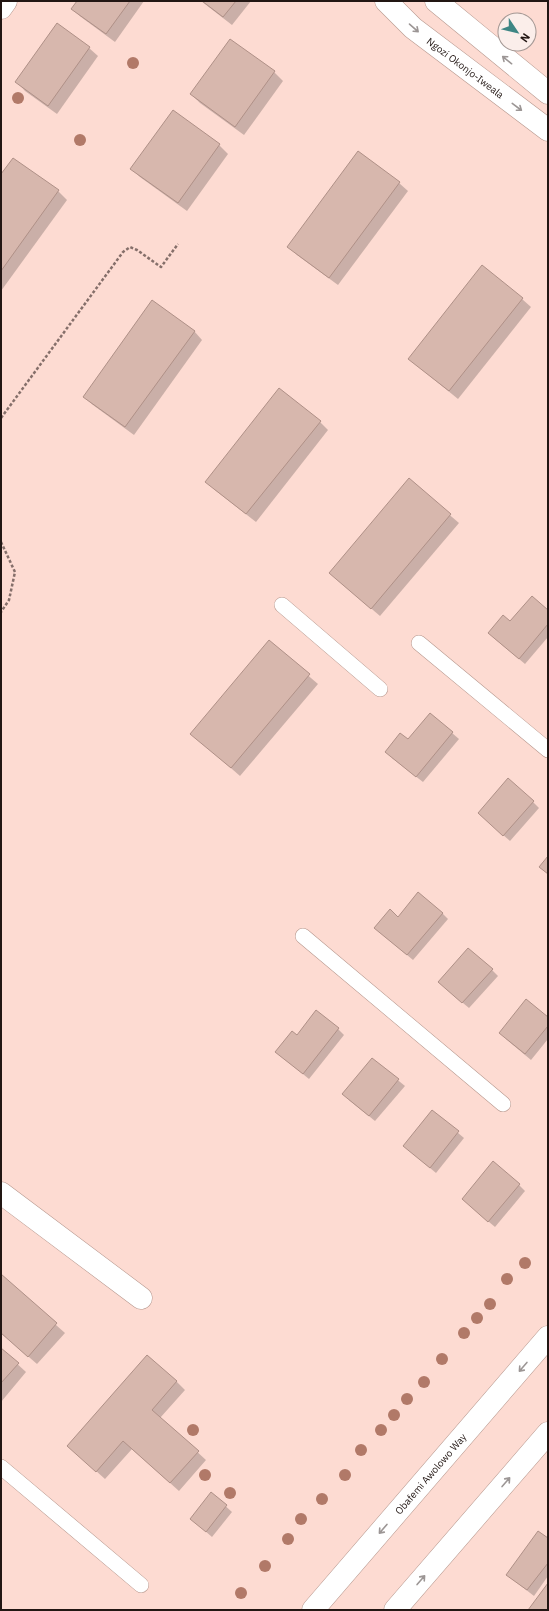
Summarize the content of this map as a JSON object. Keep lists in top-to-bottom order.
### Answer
{
  "streets": {
    "main road": ["Ngozi Okonjo-Iweala", "Obafemi Awolowo Way"]
  },
  "north": "bottom right"
}
